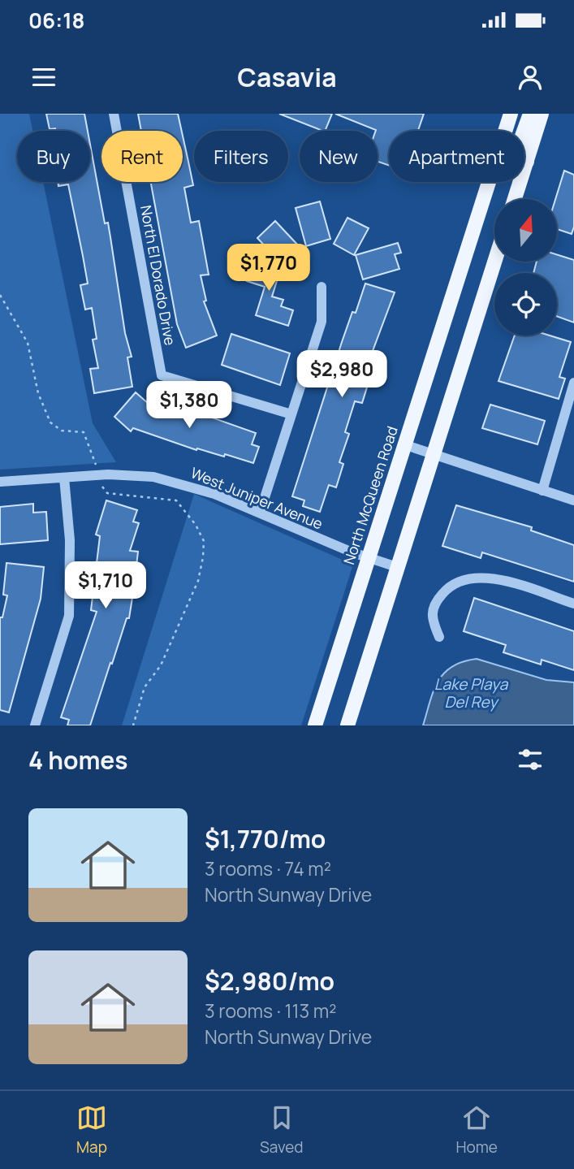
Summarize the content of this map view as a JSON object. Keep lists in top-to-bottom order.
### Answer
{
  "streets": {
    "main road": ["North McQueen Road"],
    "street": ["North El Dorado Drive", "West Juniper Avenue"]
  },
  "crossings": [
    ["North McQueen Road", "West Juniper Avenue"]
  ],
  "water": ["Lake Playa Del Rey"],
  "north": "top",
  "page": {
    "status": "06:18",
    "header": "Casavia",
    "chip": [
      "Buy",
      "Rent",
      "Filters",
      "New",
      "Apartment"
    ],
    "price": [
      "$1,770",
      "$2,980",
      "$1,380",
      "$1,710"
    ],
    "heading": "4 homes",
    "list": [
      {
        "name": "$1,770/mo",
        "note": "3 rooms · 74 m² · North Sunway Drive"
      },
      {
        "name": "$2,980/mo",
        "note": "3 rooms · 113 m² · North Sunway Drive"
      }
    ],
    "tabs": ["Map", "Saved", "Home"]
  }
}
